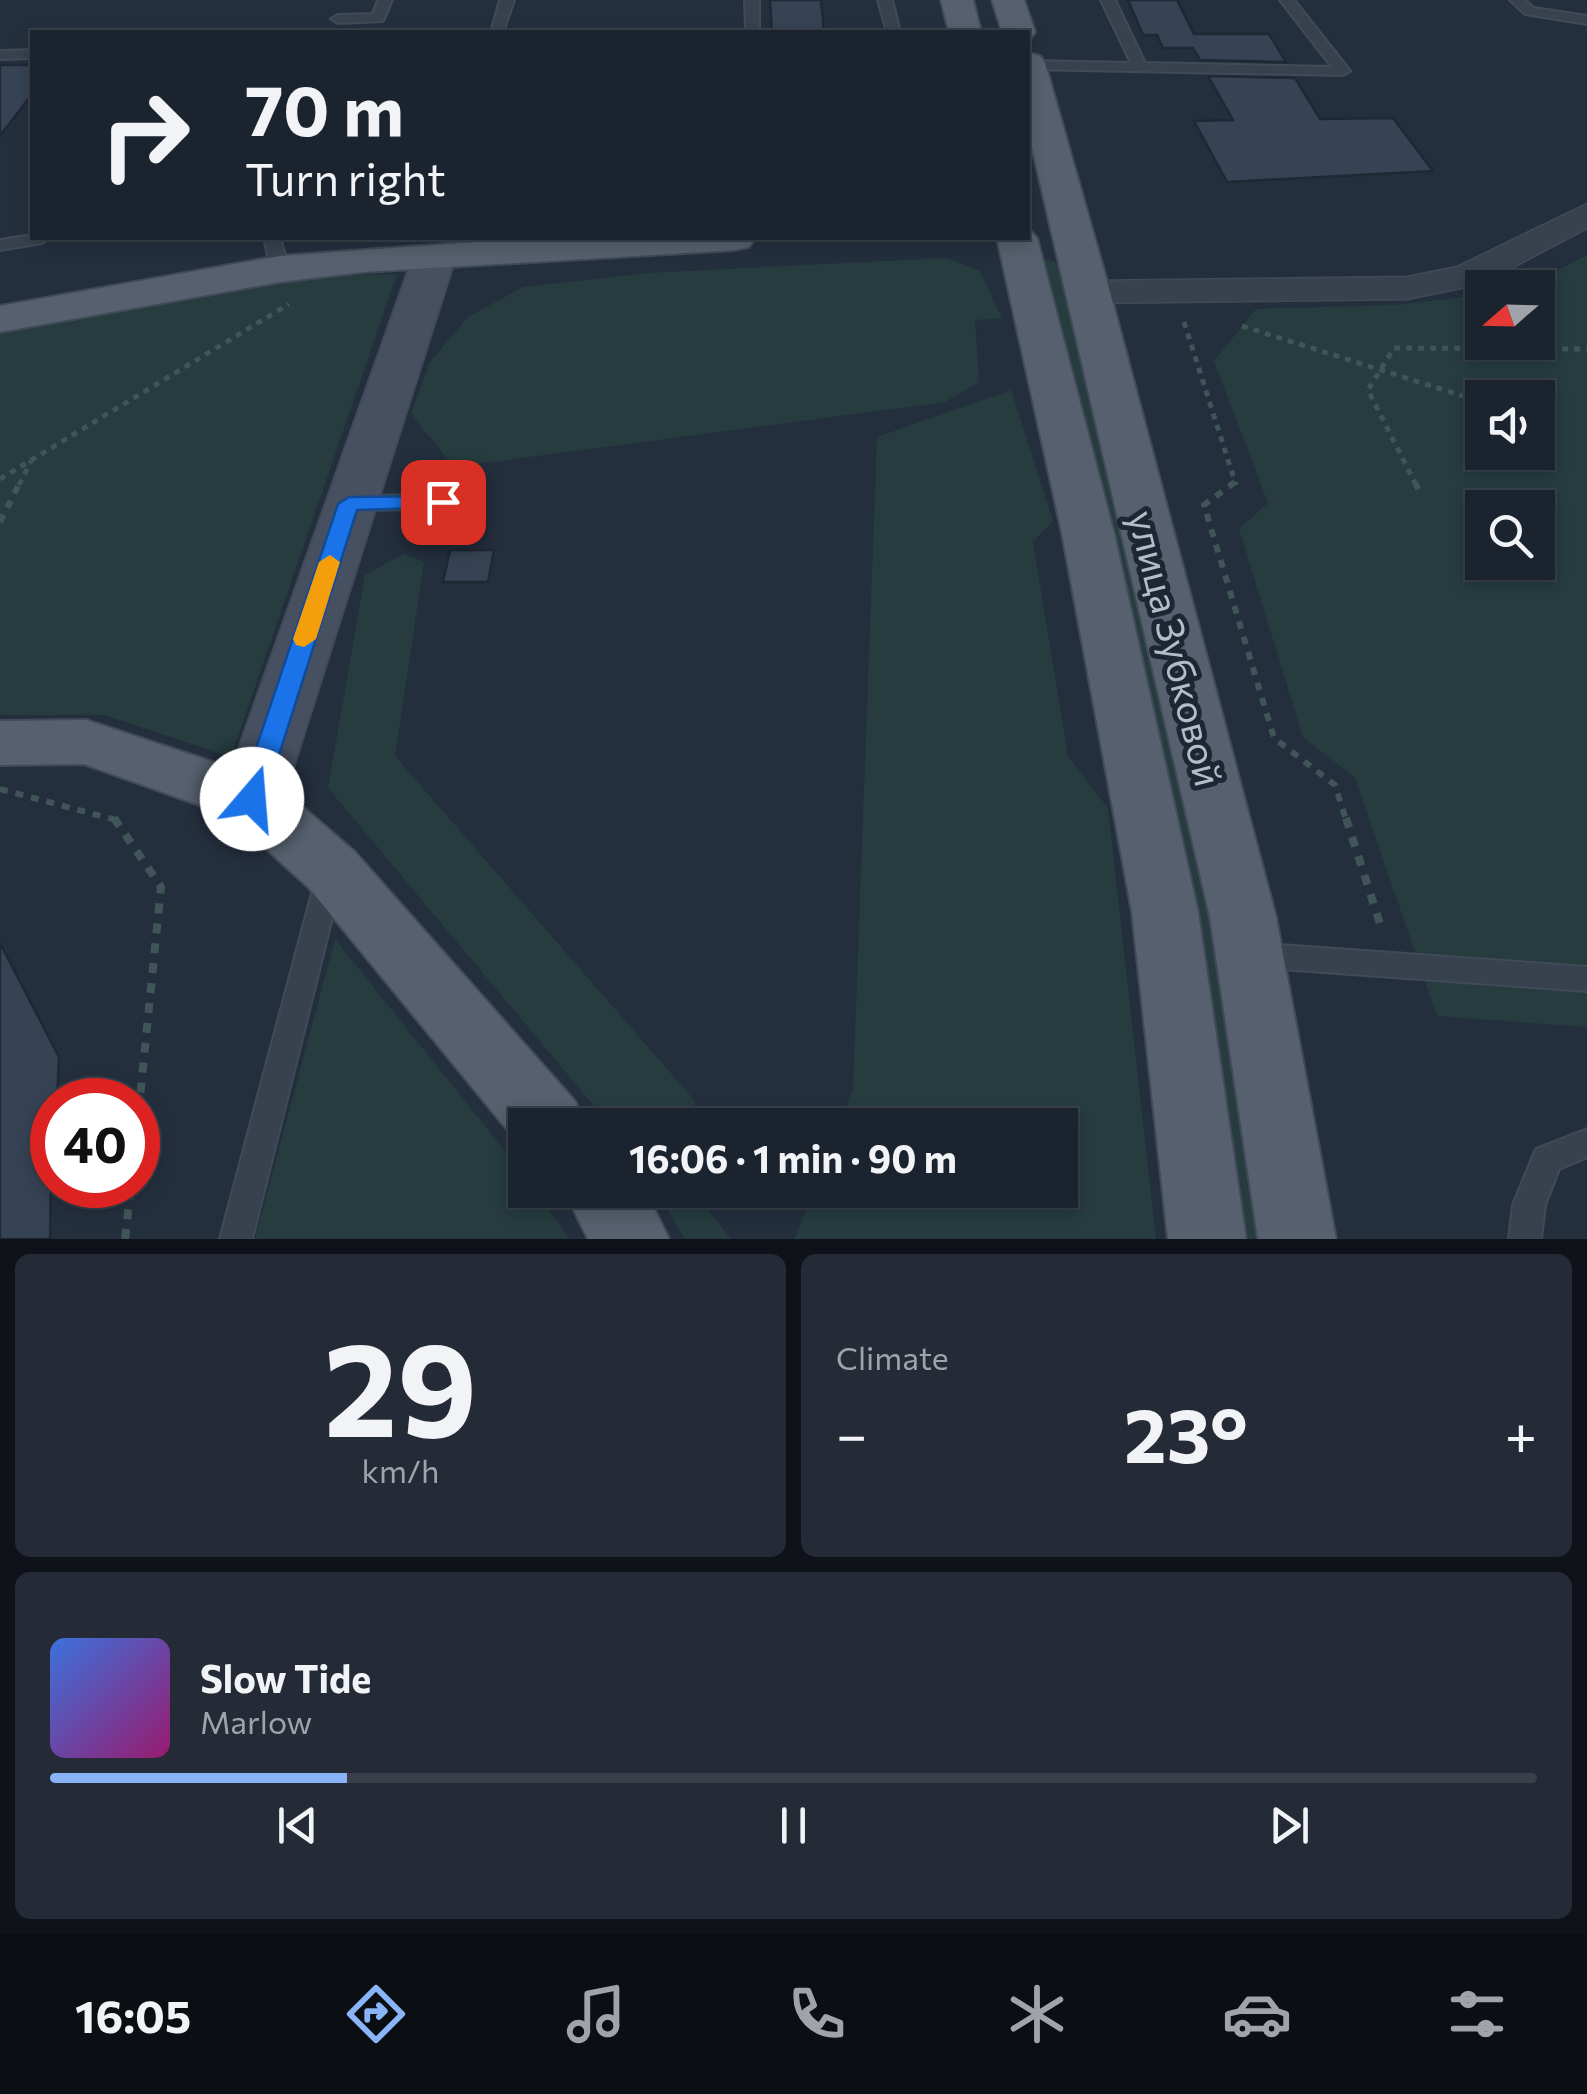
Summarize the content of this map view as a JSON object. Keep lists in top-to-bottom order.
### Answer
{
  "streets": {
    "main road": ["улица Зубковой"]
  },
  "north": "left",
  "page": {
    "turn": ["70 m", "Turn right"],
    "limit": "40",
    "trip": "16:06 · 1 min · 90 m",
    "tile": [
      ["29", "km/h"],
      "Climate"
    ],
    "heat": ["−", "23°", "+"],
    "song": ["Slow Tide", "Marlow"],
    "tabs": "16:05"
  }
}
